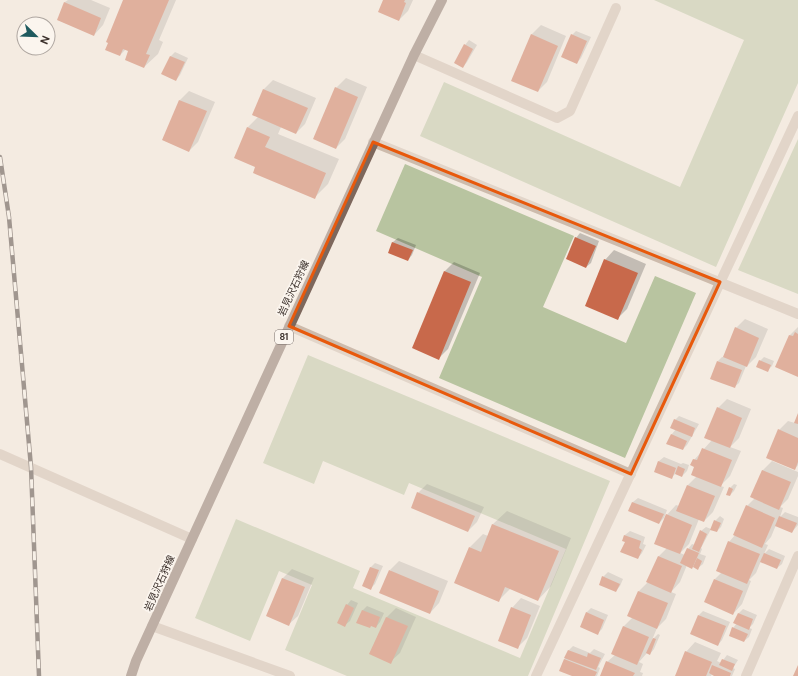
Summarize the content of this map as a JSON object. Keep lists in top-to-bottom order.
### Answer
{
  "streets": {
    "main road": ["岩見沢石狩線", "81"]
  },
  "north": "bottom right"
}
